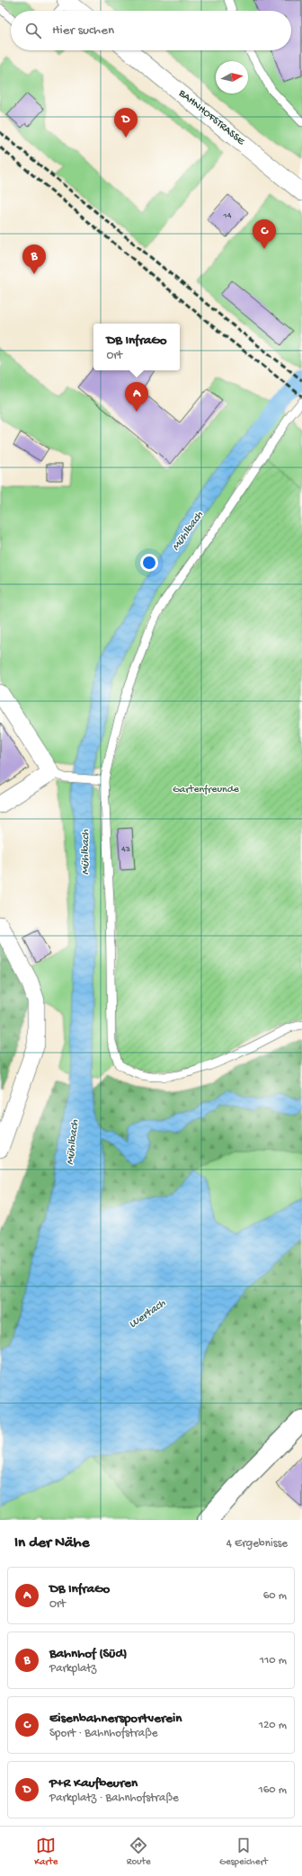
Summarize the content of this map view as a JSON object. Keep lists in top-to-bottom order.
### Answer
{
  "streets": {
    "street": ["BAHNHOFSTRASSE"]
  },
  "water": ["Mühlbach", "Wertach"],
  "parks": ["Gartenfreunde"],
  "house_numbers": ["14", "43"],
  "north": "right",
  "page": {
    "search": "Hier suchen",
    "pins": [
      "D",
      "C",
      "B",
      "A"
    ],
    "popup": ["DB InfraGo", "Ort"],
    "heading": ["In der Nähe", "4 Ergebnisse"],
    "list": [
      {
        "mark": "A",
        "name": "DB InfraGo",
        "note": "Ort",
        "value": "60 m"
      },
      {
        "mark": "B",
        "name": "Bahnhof (Süd)",
        "note": "Parkplatz",
        "value": "110 m"
      },
      {
        "mark": "C",
        "name": "Eisenbahnersportverein",
        "note": "Sport · Bahnhofstraße",
        "value": "120 m"
      },
      {
        "mark": "D",
        "name": "P+R Kaufbeuren",
        "note": "Parkplatz · Bahnhofstraße",
        "value": "160 m"
      }
    ],
    "nav": ["Karte", "Route", "Gespeichert"]
  }
}
